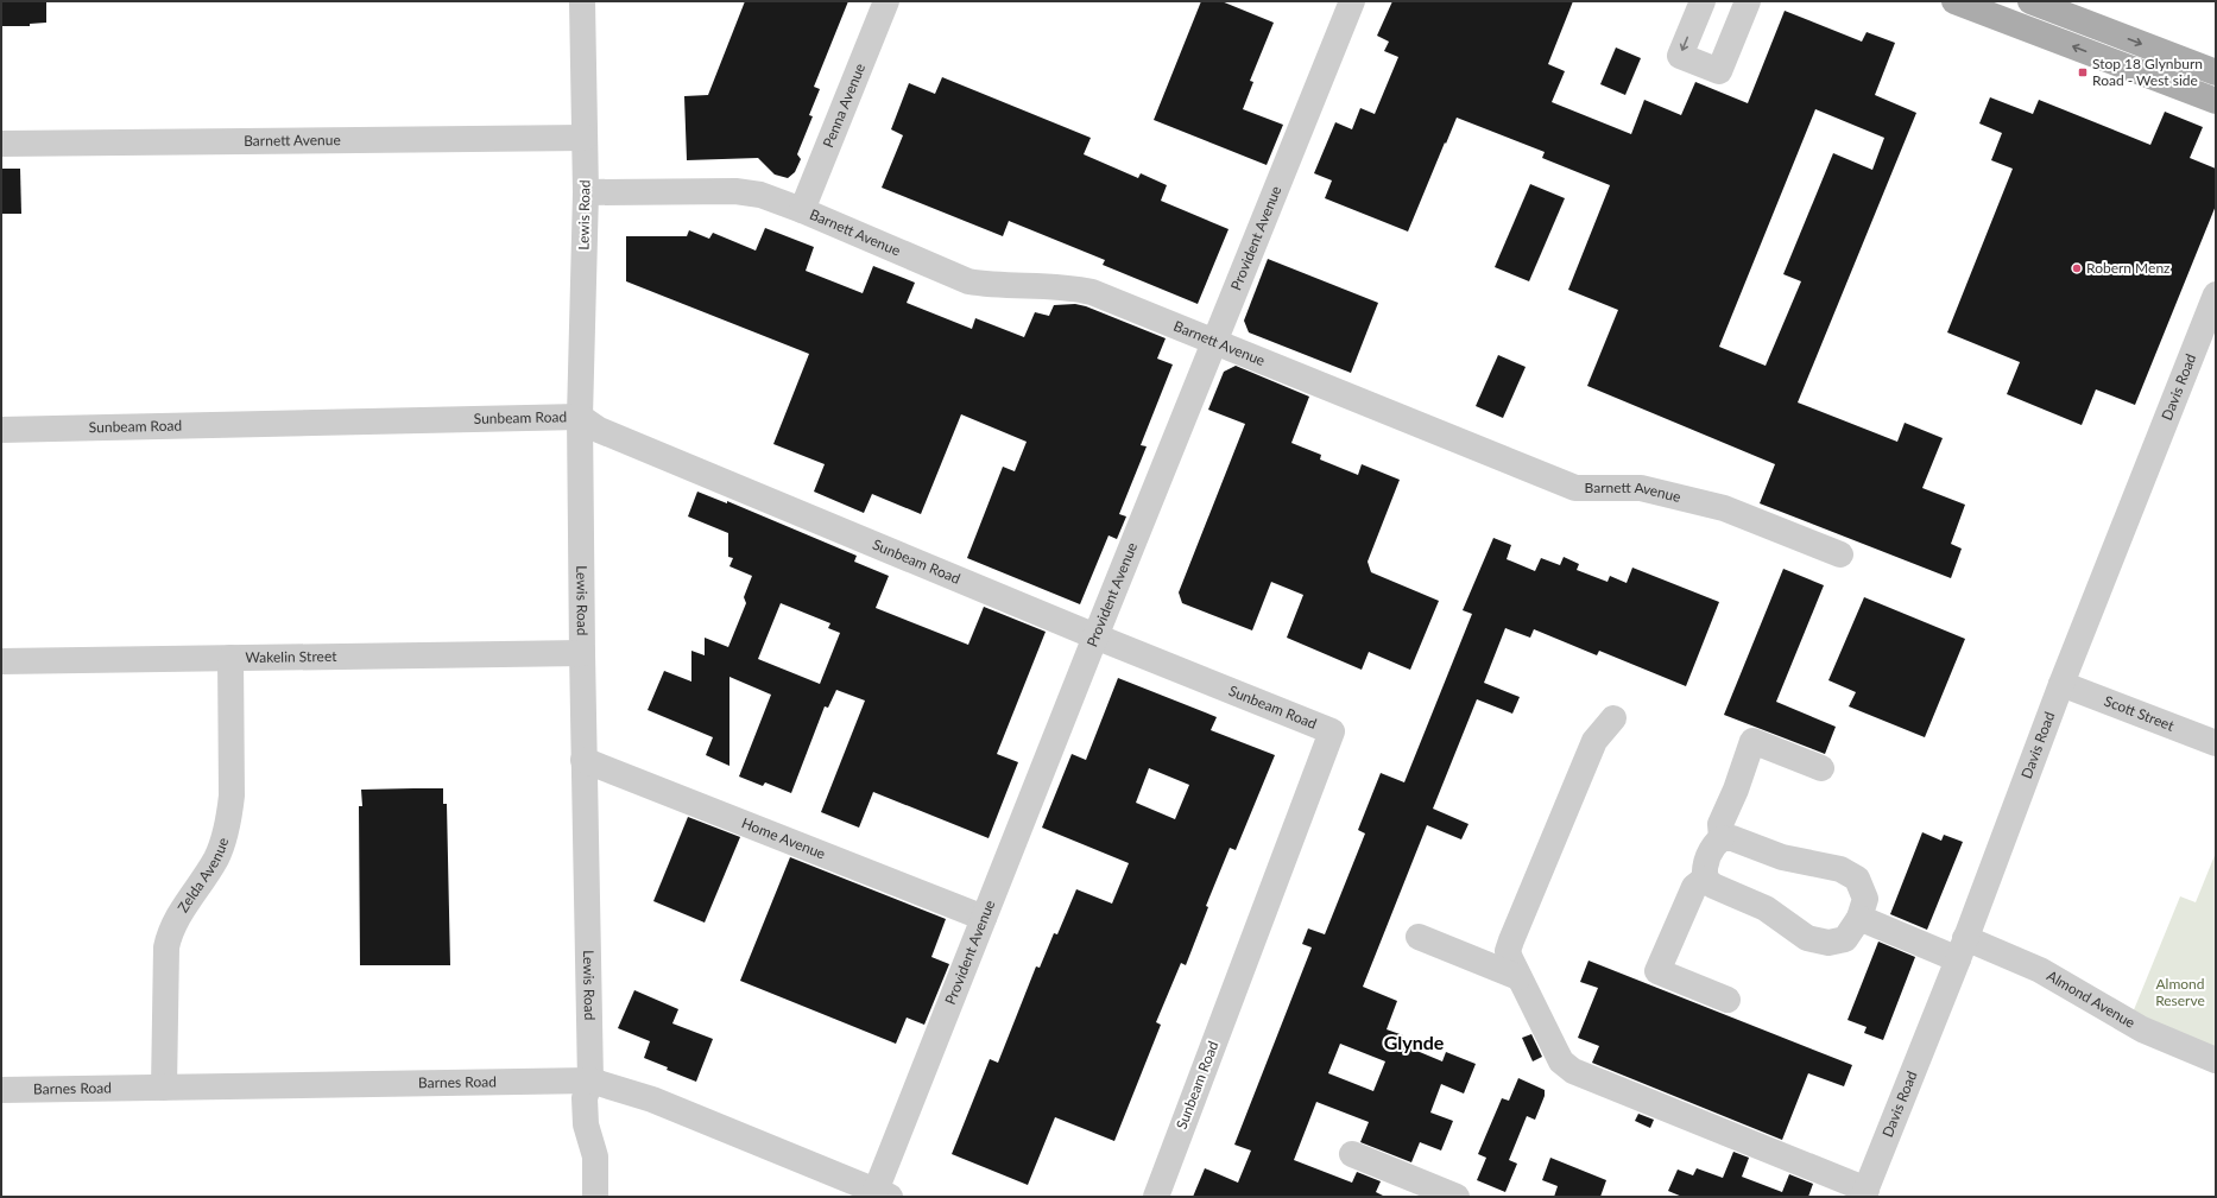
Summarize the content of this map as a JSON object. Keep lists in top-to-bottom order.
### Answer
{
  "streets": {
    "street": [
      "Penna Avenue",
      "Barnett Avenue",
      "Lewis Road",
      "Provident Avenue",
      "Davis Road",
      "Sunbeam Road",
      "Wakelin Street",
      "Scott Street",
      "Home Avenue",
      "Zelda Avenue",
      "Almond Avenue",
      "Barnes Road"
    ]
  },
  "crossings": [
    ["Penna Avenue", "Barnett Avenue"],
    ["Barnett Avenue", "Lewis Road"],
    ["Barnett Avenue", "Provident Avenue"],
    ["Lewis Road", "Sunbeam Road"],
    ["Lewis Road", "Wakelin Street"],
    ["Lewis Road", "Home Avenue"],
    ["Lewis Road", "Barnes Road"],
    ["Provident Avenue", "Sunbeam Road"],
    ["Provident Avenue", "Home Avenue"],
    ["Provident Avenue", "Barnes Road"],
    ["Davis Road", "Scott Street"],
    ["Davis Road", "Almond Avenue"],
    ["Wakelin Street", "Zelda Avenue"],
    ["Zelda Avenue", "Barnes Road"]
  ],
  "districts": ["Glynde"],
  "parks": ["Almond Reserve"],
  "places": {
    "transit": ["Stop 18 Glynburn Road - West side"],
    "other": ["Robern Menz"]
  }
}
